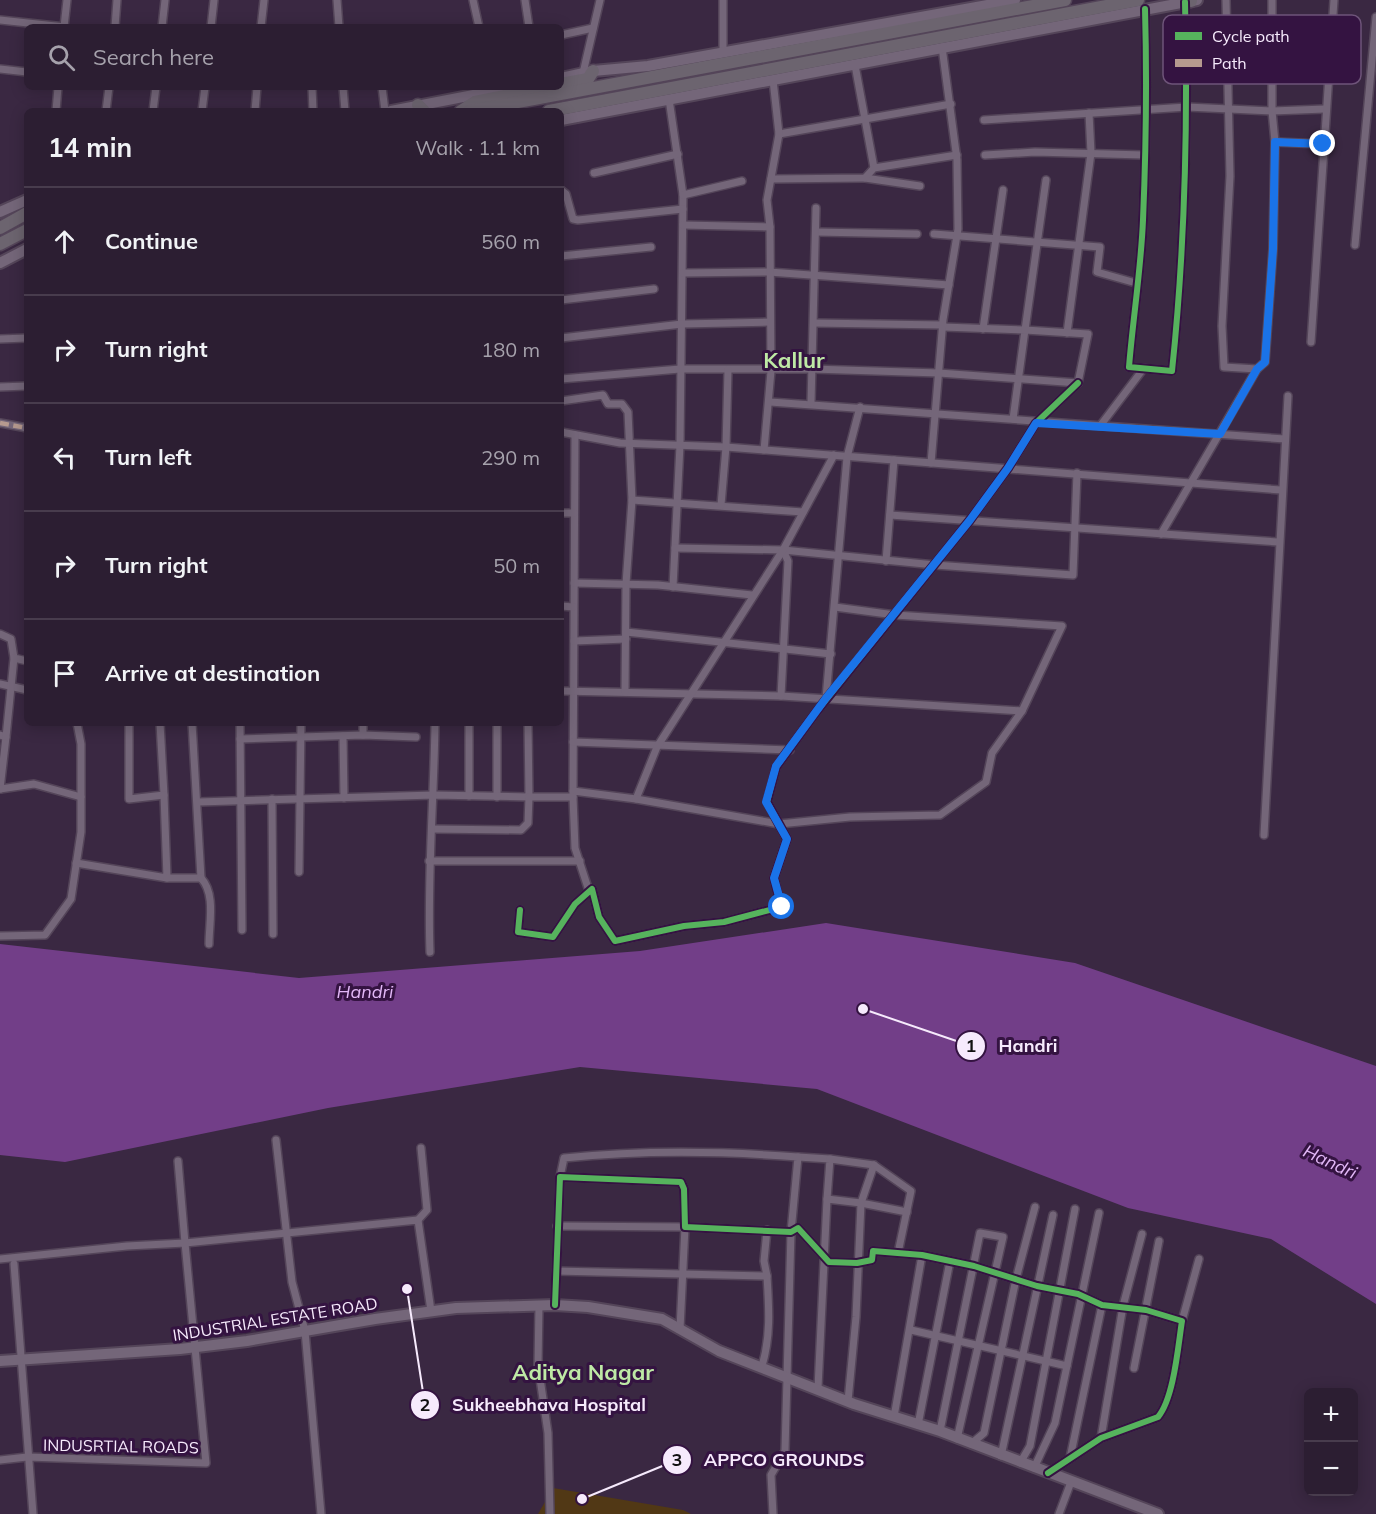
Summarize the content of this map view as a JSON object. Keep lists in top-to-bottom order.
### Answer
{
  "streets": {
    "street": ["INDUSTRIAL ESTATE ROAD", "INDUSRTIAL ROADS"]
  },
  "crossings": [
    ["INDUSTRIAL ESTATE ROAD", "INDUSRTIAL ROADS"]
  ],
  "districts": ["Kallur", "Aditya Nagar"],
  "water": ["Handri"],
  "places": ["Handri", "Sukheebhava Hospital", "APPCO GROUNDS"],
  "legend": ["Cycle path", "Path"],
  "page": {
    "search": "Search here",
    "heading": ["14 min", "Walk · 1.1 km"],
    "list": [
      ["Continue", "560 m"],
      ["Turn right", "180 m"],
      ["Turn left", "290 m"],
      ["Turn right", "50 m"],
      "Arrive at destination"
    ],
    "map_buttons": ["+", "−"]
  }
}
